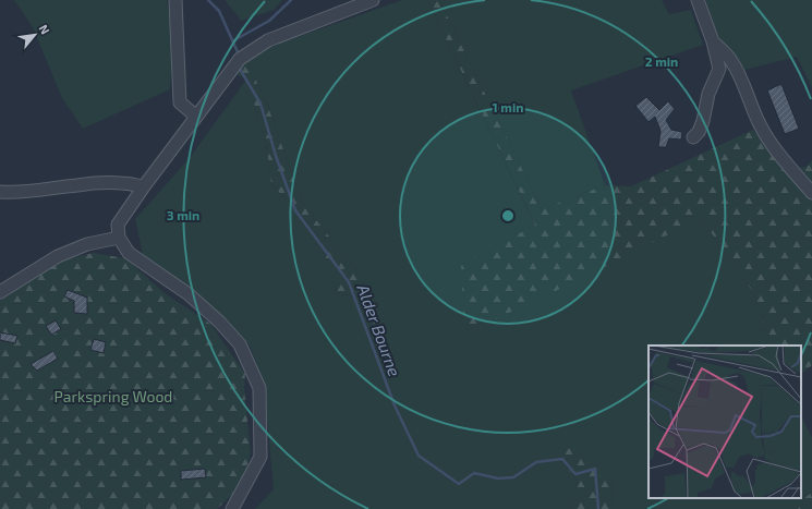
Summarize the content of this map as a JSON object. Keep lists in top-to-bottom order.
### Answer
{
  "water": ["Alder Bourne"],
  "parks": ["Parkspring Wood"],
  "north": "top right",
  "rings": ["2 min", "1 min", "3 min"]
}
